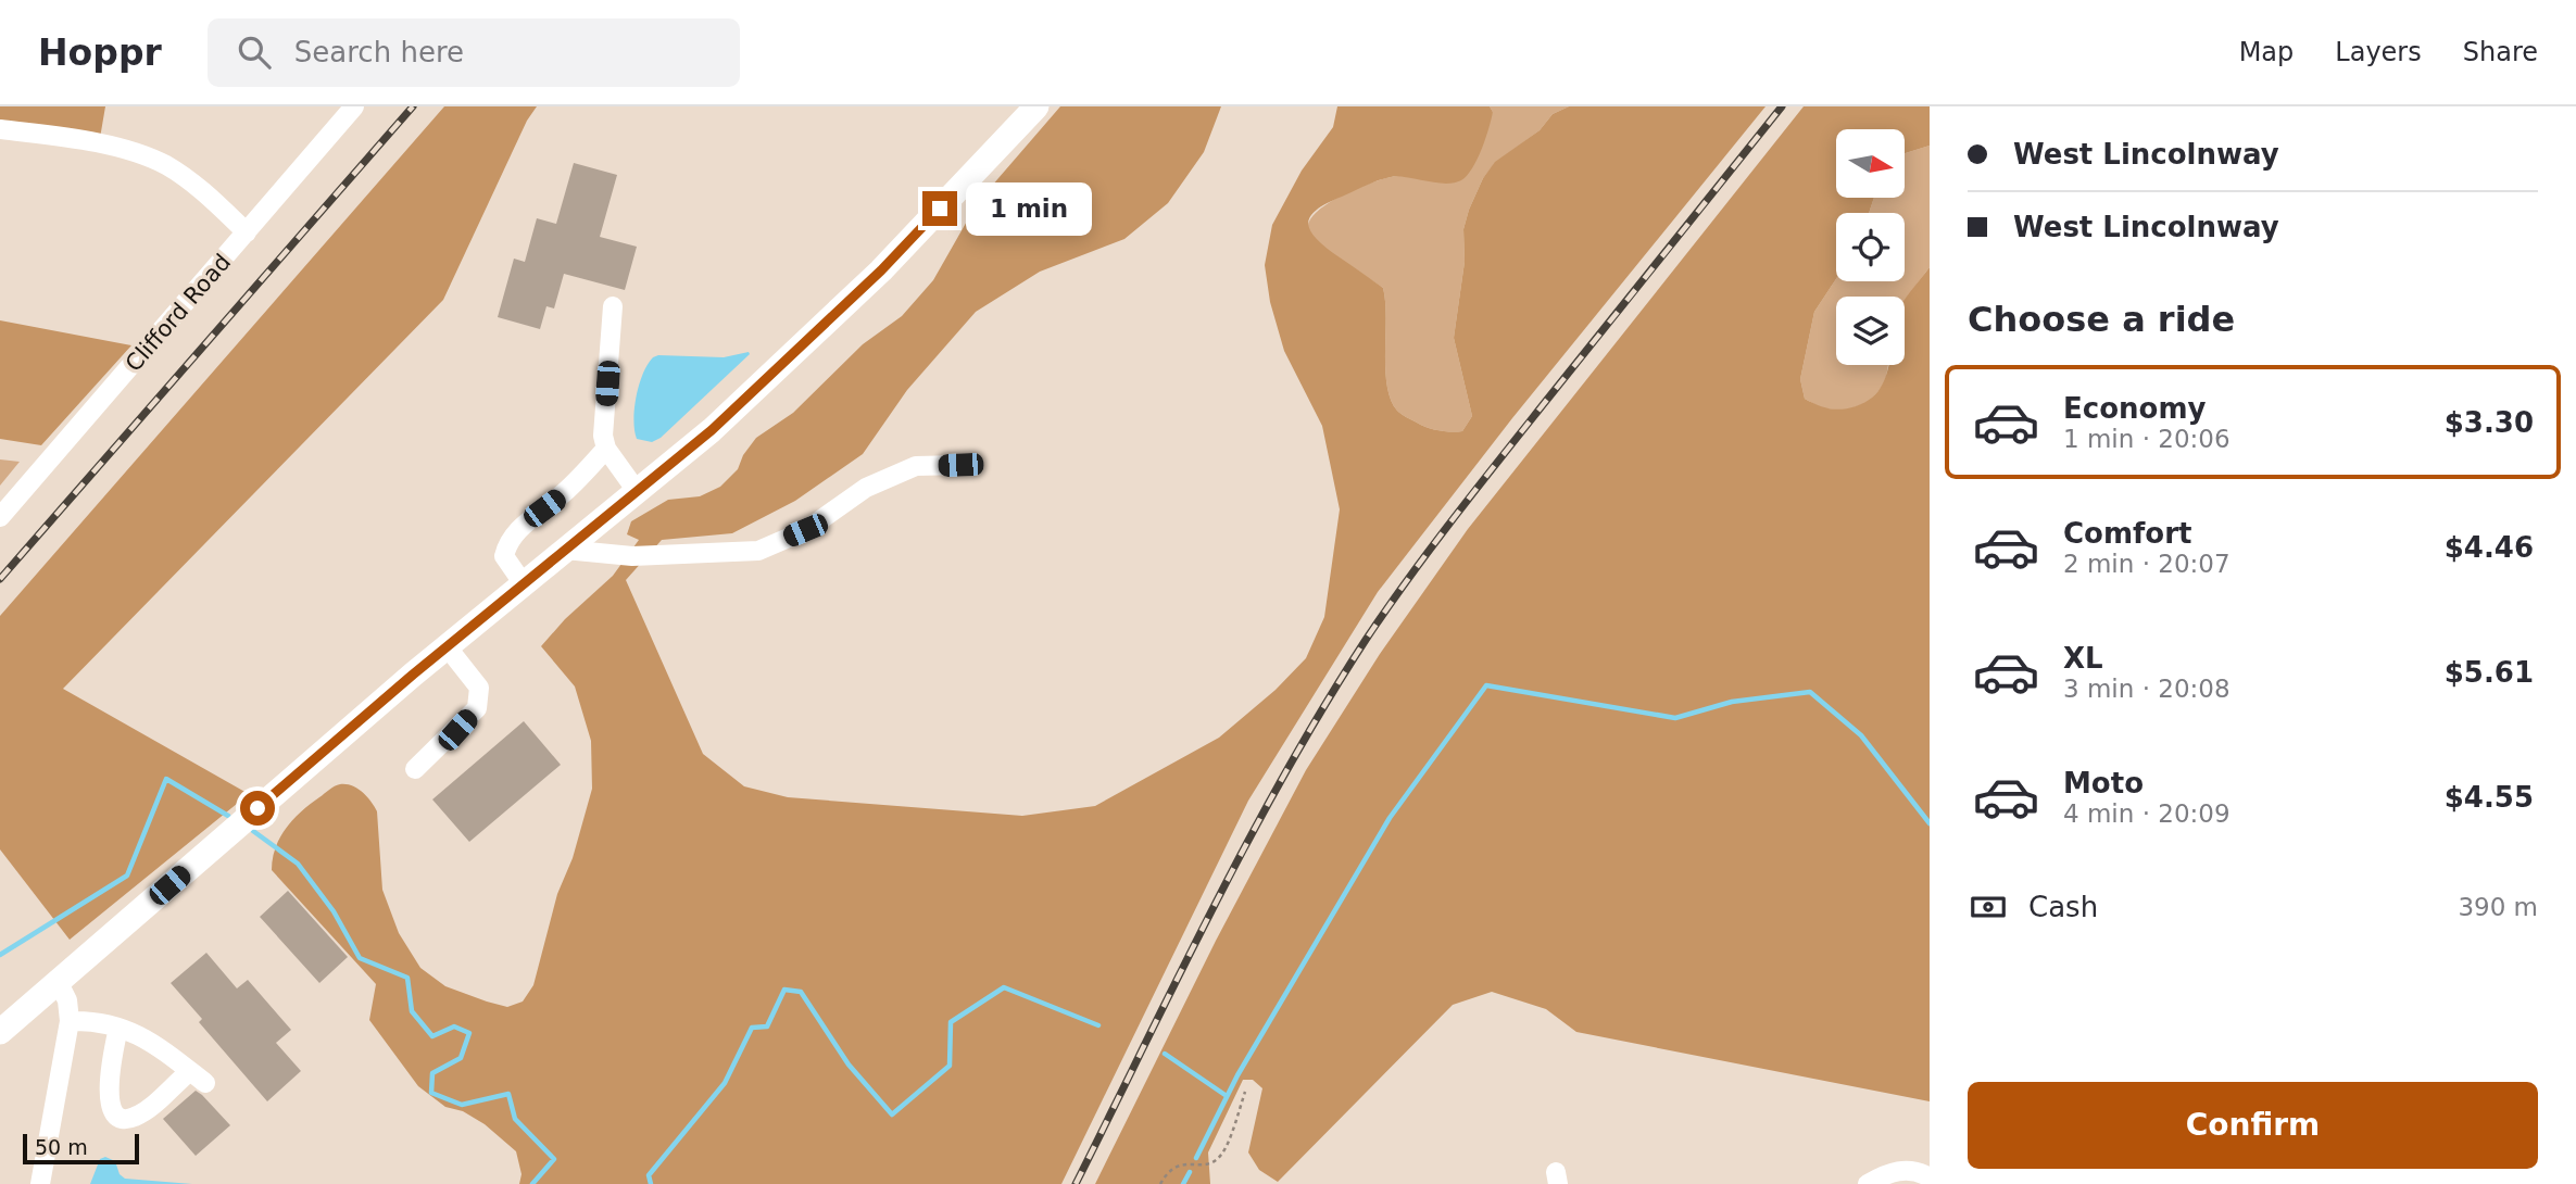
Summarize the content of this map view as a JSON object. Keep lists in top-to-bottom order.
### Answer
{
  "streets": {
    "street": ["Clifford Road"]
  },
  "scale_bar": "50 m",
  "north": "right",
  "page": {
    "header": "Hoppr",
    "search": "Search here",
    "nav": ["Map", "Layers", "Share"],
    "banner": ["West Lincolnway", "West Lincolnway"],
    "bubble": "1 min",
    "heading": "Choose a ride",
    "list": [
      {
        "name": "Economy",
        "note": "1 min · 20:06",
        "value": "$3.30"
      },
      {
        "name": "Comfort",
        "note": "2 min · 20:07",
        "value": "$4.46"
      },
      {
        "name": "XL",
        "note": "3 min · 20:08",
        "value": "$5.61"
      },
      {
        "name": "Moto",
        "note": "4 min · 20:09",
        "value": "$4.55"
      }
    ],
    "pay": ["Cash", "390 m"],
    "buttons": "Confirm",
    "scale": "50 m"
  }
}
